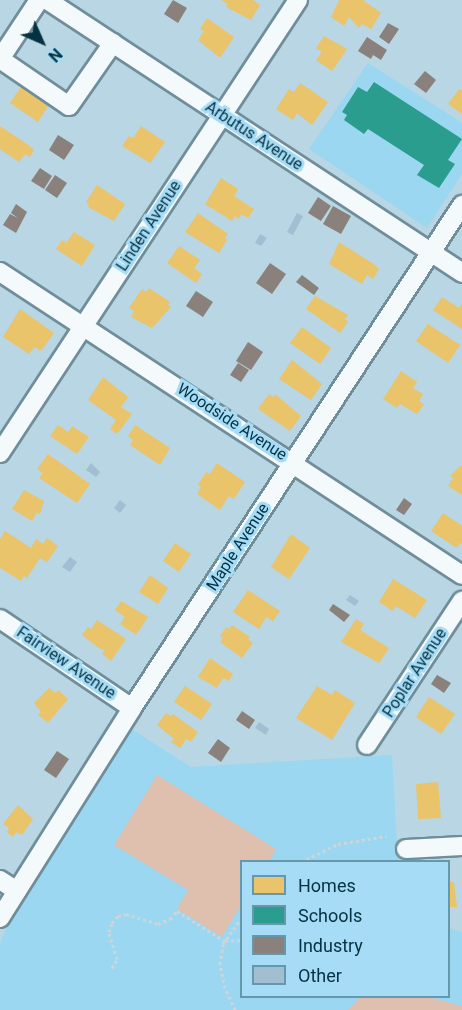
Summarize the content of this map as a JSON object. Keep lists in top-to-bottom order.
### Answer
{
  "streets": {
    "street": [
      "Arbutus Avenue",
      "Linden Avenue",
      "Woodside Avenue",
      "Maple Avenue",
      "Fairview Avenue",
      "Poplar Avenue"
    ]
  },
  "crossings": [
    ["Arbutus Avenue", "Linden Avenue"],
    ["Arbutus Avenue", "Maple Avenue"],
    ["Linden Avenue", "Woodside Avenue"],
    ["Woodside Avenue", "Maple Avenue"],
    ["Maple Avenue", "Fairview Avenue"]
  ],
  "legend": [
    "Homes",
    "Schools",
    "Industry",
    "Other"
  ],
  "north": "bottom right"
}
